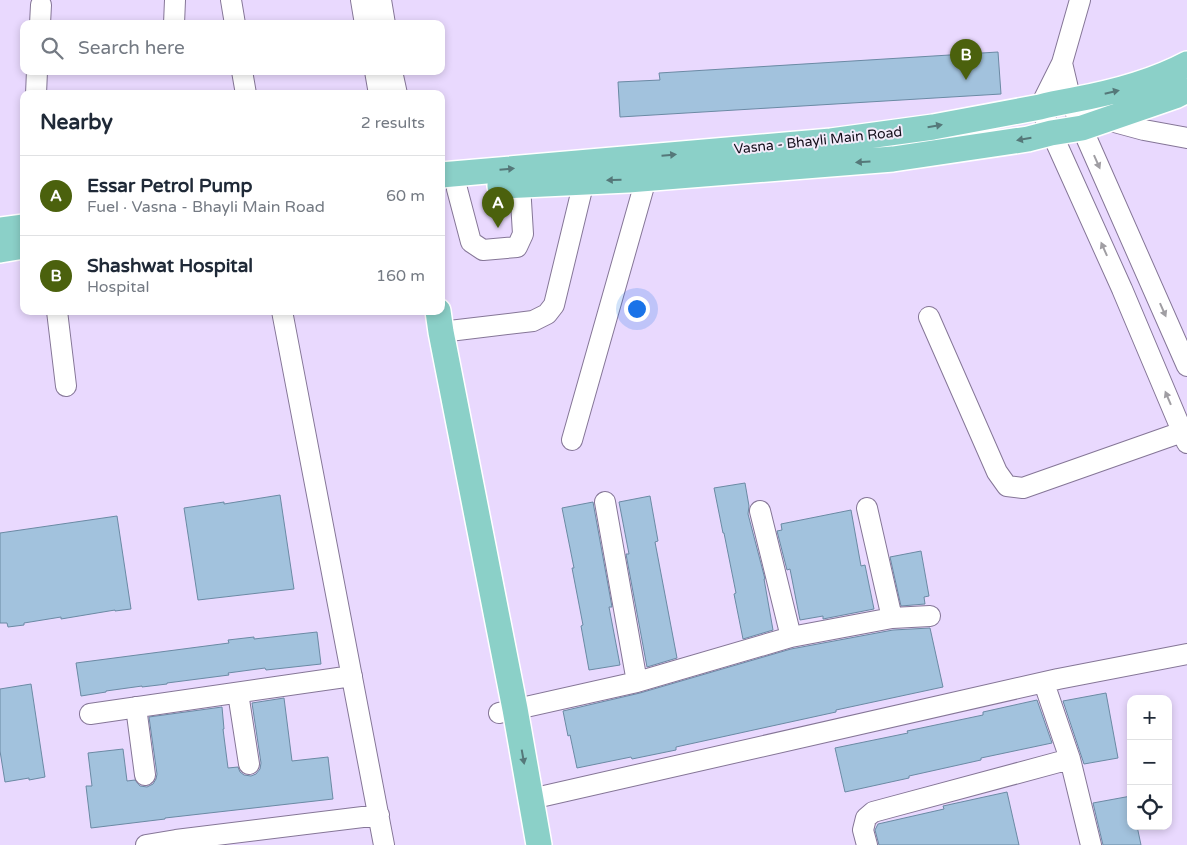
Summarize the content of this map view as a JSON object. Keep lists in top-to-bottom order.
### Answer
{
  "streets": {
    "main road": ["Vasna - Bhayli Main Road"]
  },
  "page": {
    "search": "Search here",
    "pins": ["B", "A"],
    "heading": ["Nearby", "2 results"],
    "list": [
      {
        "mark": "A",
        "name": "Essar Petrol Pump",
        "note": "Fuel · Vasna - Bhayli Main Road",
        "value": "60 m"
      },
      {
        "mark": "B",
        "name": "Shashwat Hospital",
        "note": "Hospital",
        "value": "160 m"
      }
    ],
    "map_buttons": ["+", "−"]
  }
}
